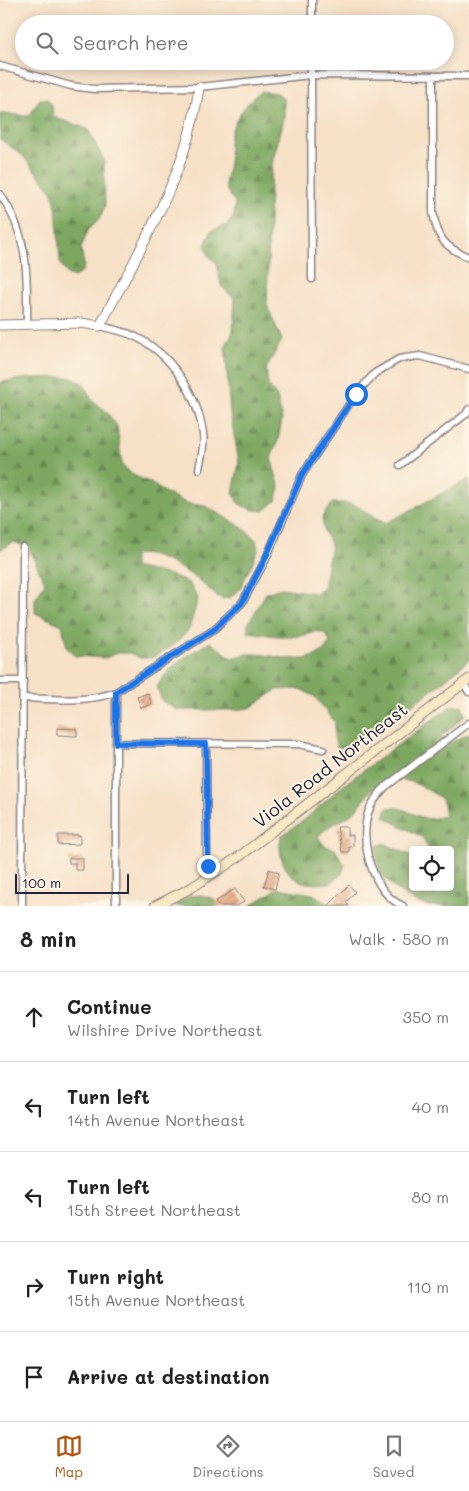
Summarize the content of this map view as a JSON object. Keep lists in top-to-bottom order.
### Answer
{
  "streets": {
    "main road": ["Viola Road Northeast"]
  },
  "scale_bar": "100 m",
  "page": {
    "search": "Search here",
    "scale": "100 m",
    "heading": ["8 min", "Walk · 580 m"],
    "list": [
      ["Continue", "Wilshire Drive Northeast", "350 m"],
      ["Turn left", "14th Avenue Northeast", "40 m"],
      ["Turn left", "15th Street Northeast", "80 m"],
      ["Turn right", "15th Avenue Northeast", "110 m"],
      "Arrive at destination"
    ],
    "nav": ["Map", "Directions", "Saved"]
  }
}
